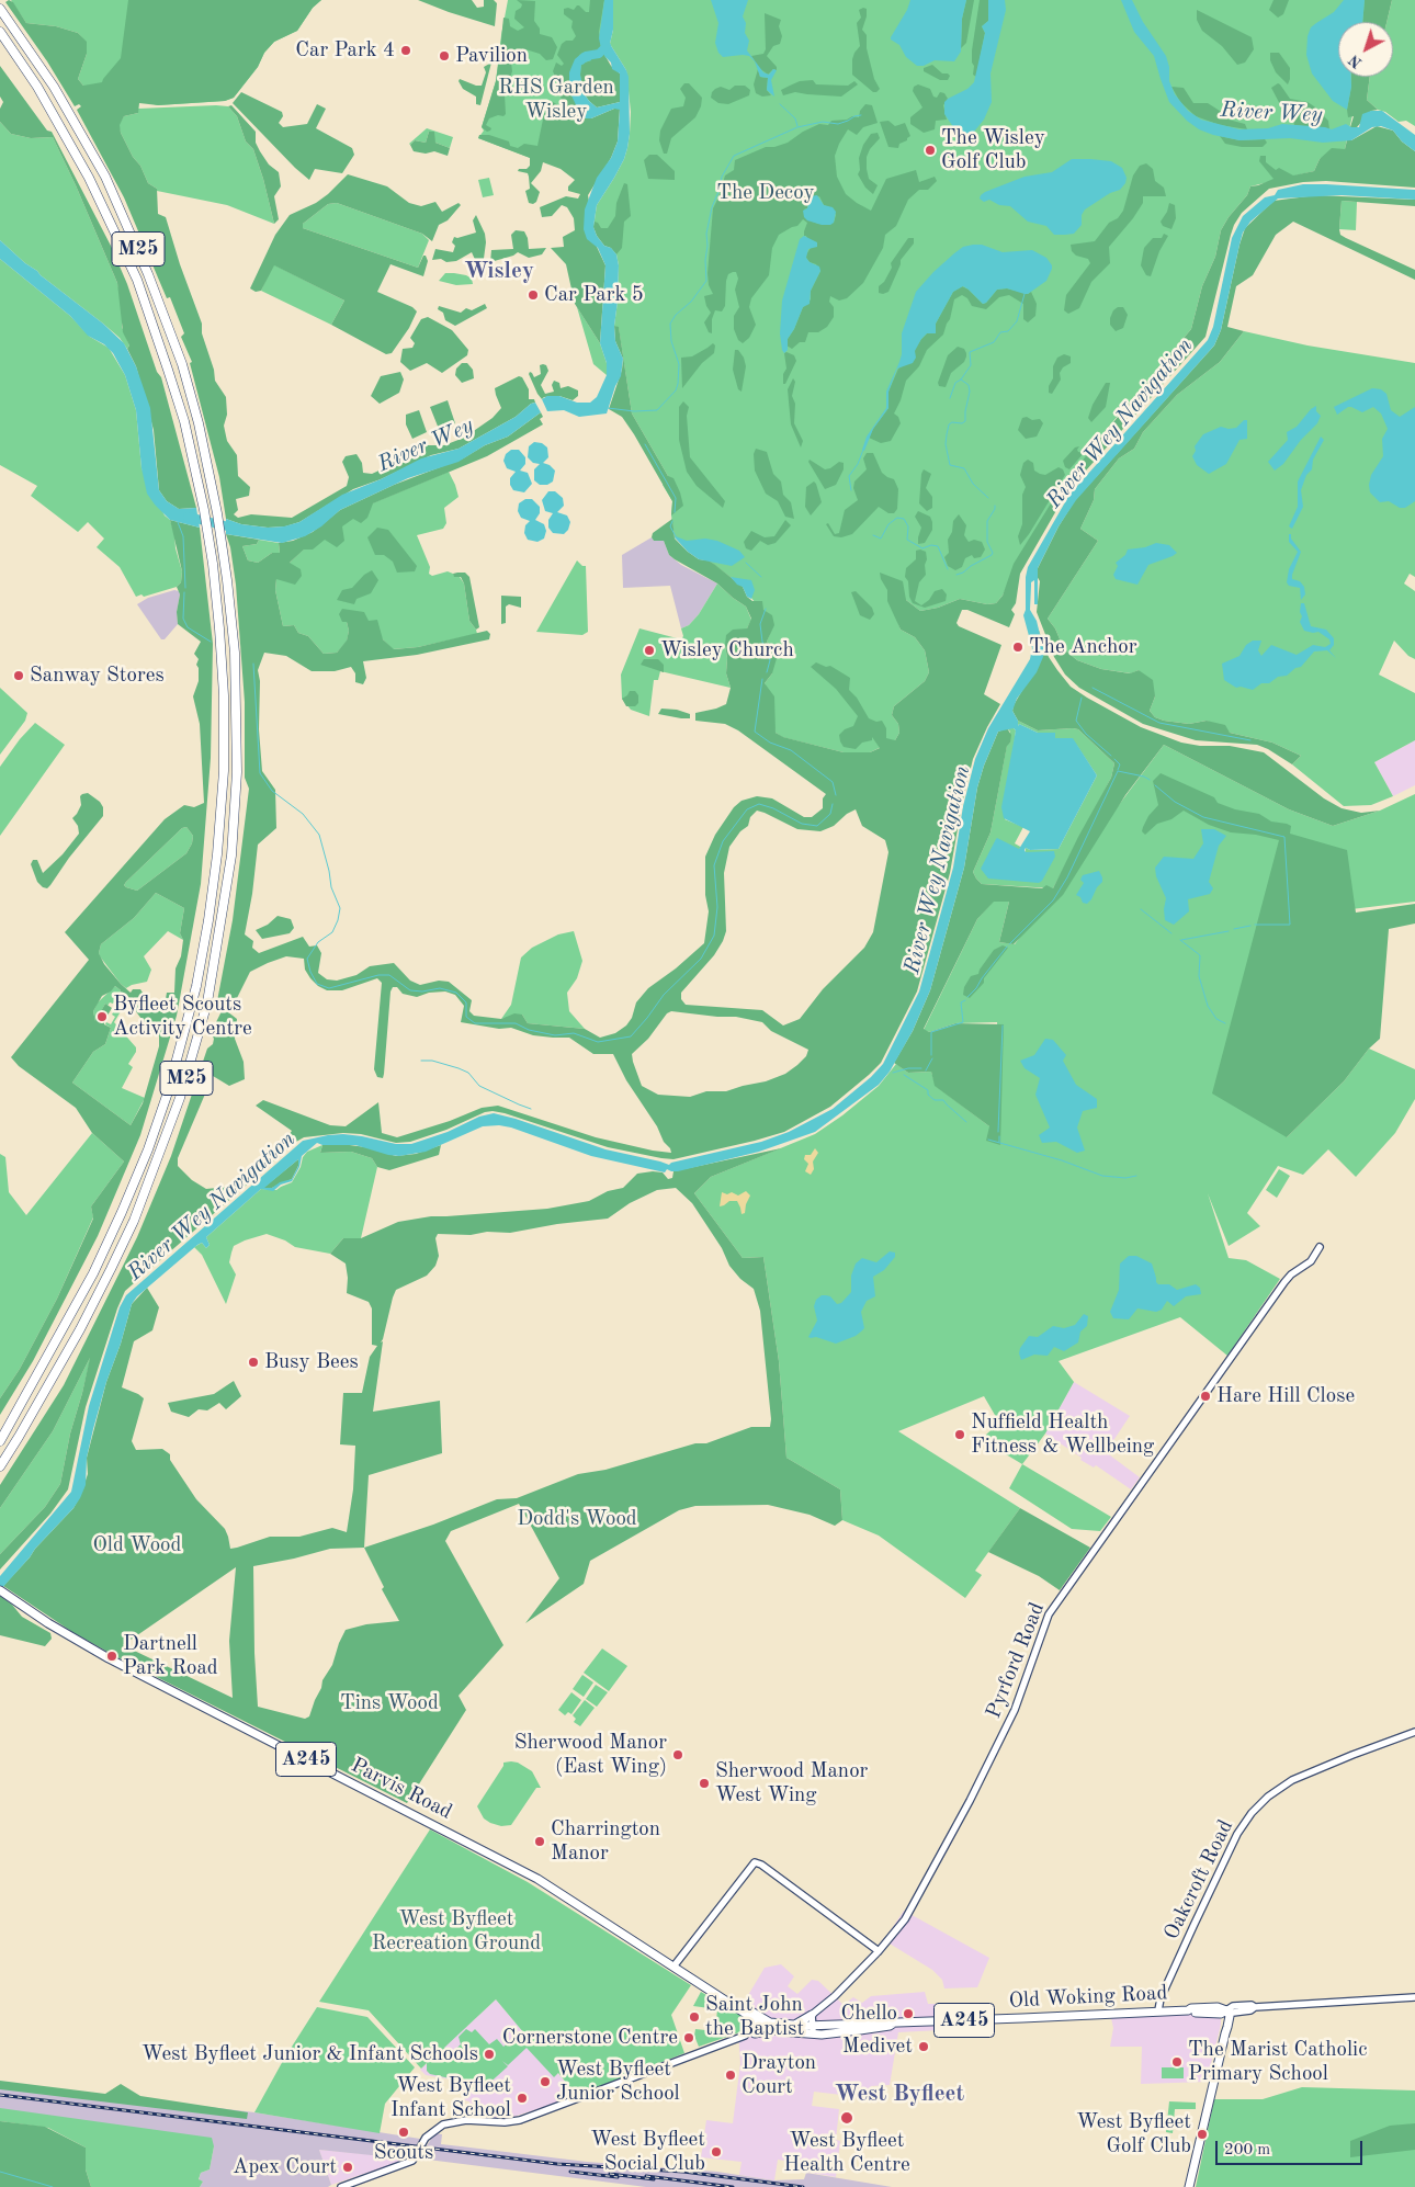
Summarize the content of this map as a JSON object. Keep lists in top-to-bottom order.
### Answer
{
  "streets": {
    "highway": ["M25"],
    "main road": ["A245", "Parvis Road", "Old Woking Road"],
    "street": ["Pyrford Road", "Oakcroft Road"]
  },
  "crossings": [
    ["Parvis Road", "Old Woking Road"],
    ["Oakcroft Road", "Old Woking Road"]
  ],
  "districts": ["Wisley", "West Byfleet"],
  "water": ["River Wey", "River Wey Navigation"],
  "parks": [
    "RHS Garden Wisley",
    "The Decoy",
    "Dodd's Wood",
    "Old Wood",
    "Tins Wood",
    "West Byfleet Recreation Ground"
  ],
  "places": [
    "Car Park 4",
    "Pavilion",
    "The Wisley Golf Club",
    "Car Park 5",
    "The Anchor",
    "Wisley Church",
    "Sanway Stores",
    "Byfleet Scouts Activity Centre",
    "Busy Bees",
    "Hare Hill Close",
    "Nuffield Health Fitness & Wellbeing",
    "Dartnell Park Road",
    "Sherwood Manor (East Wing)",
    "Sherwood Manor West Wing",
    "Charrington Manor",
    "Chello",
    "Saint John the Baptist",
    "Cornerstone Centre",
    "Medivet",
    "West Byfleet Junior & Infant Schools",
    "The Marist Catholic Primary School",
    "Drayton Court",
    "West Byfleet Junior School",
    "West Byfleet Infant School",
    "West Byfleet Health Centre",
    "Scouts",
    "West Byfleet Golf Club",
    "West Byfleet Social Club",
    "Apex Court"
  ],
  "scale_bar": "200 m",
  "north": "bottom left"
}
